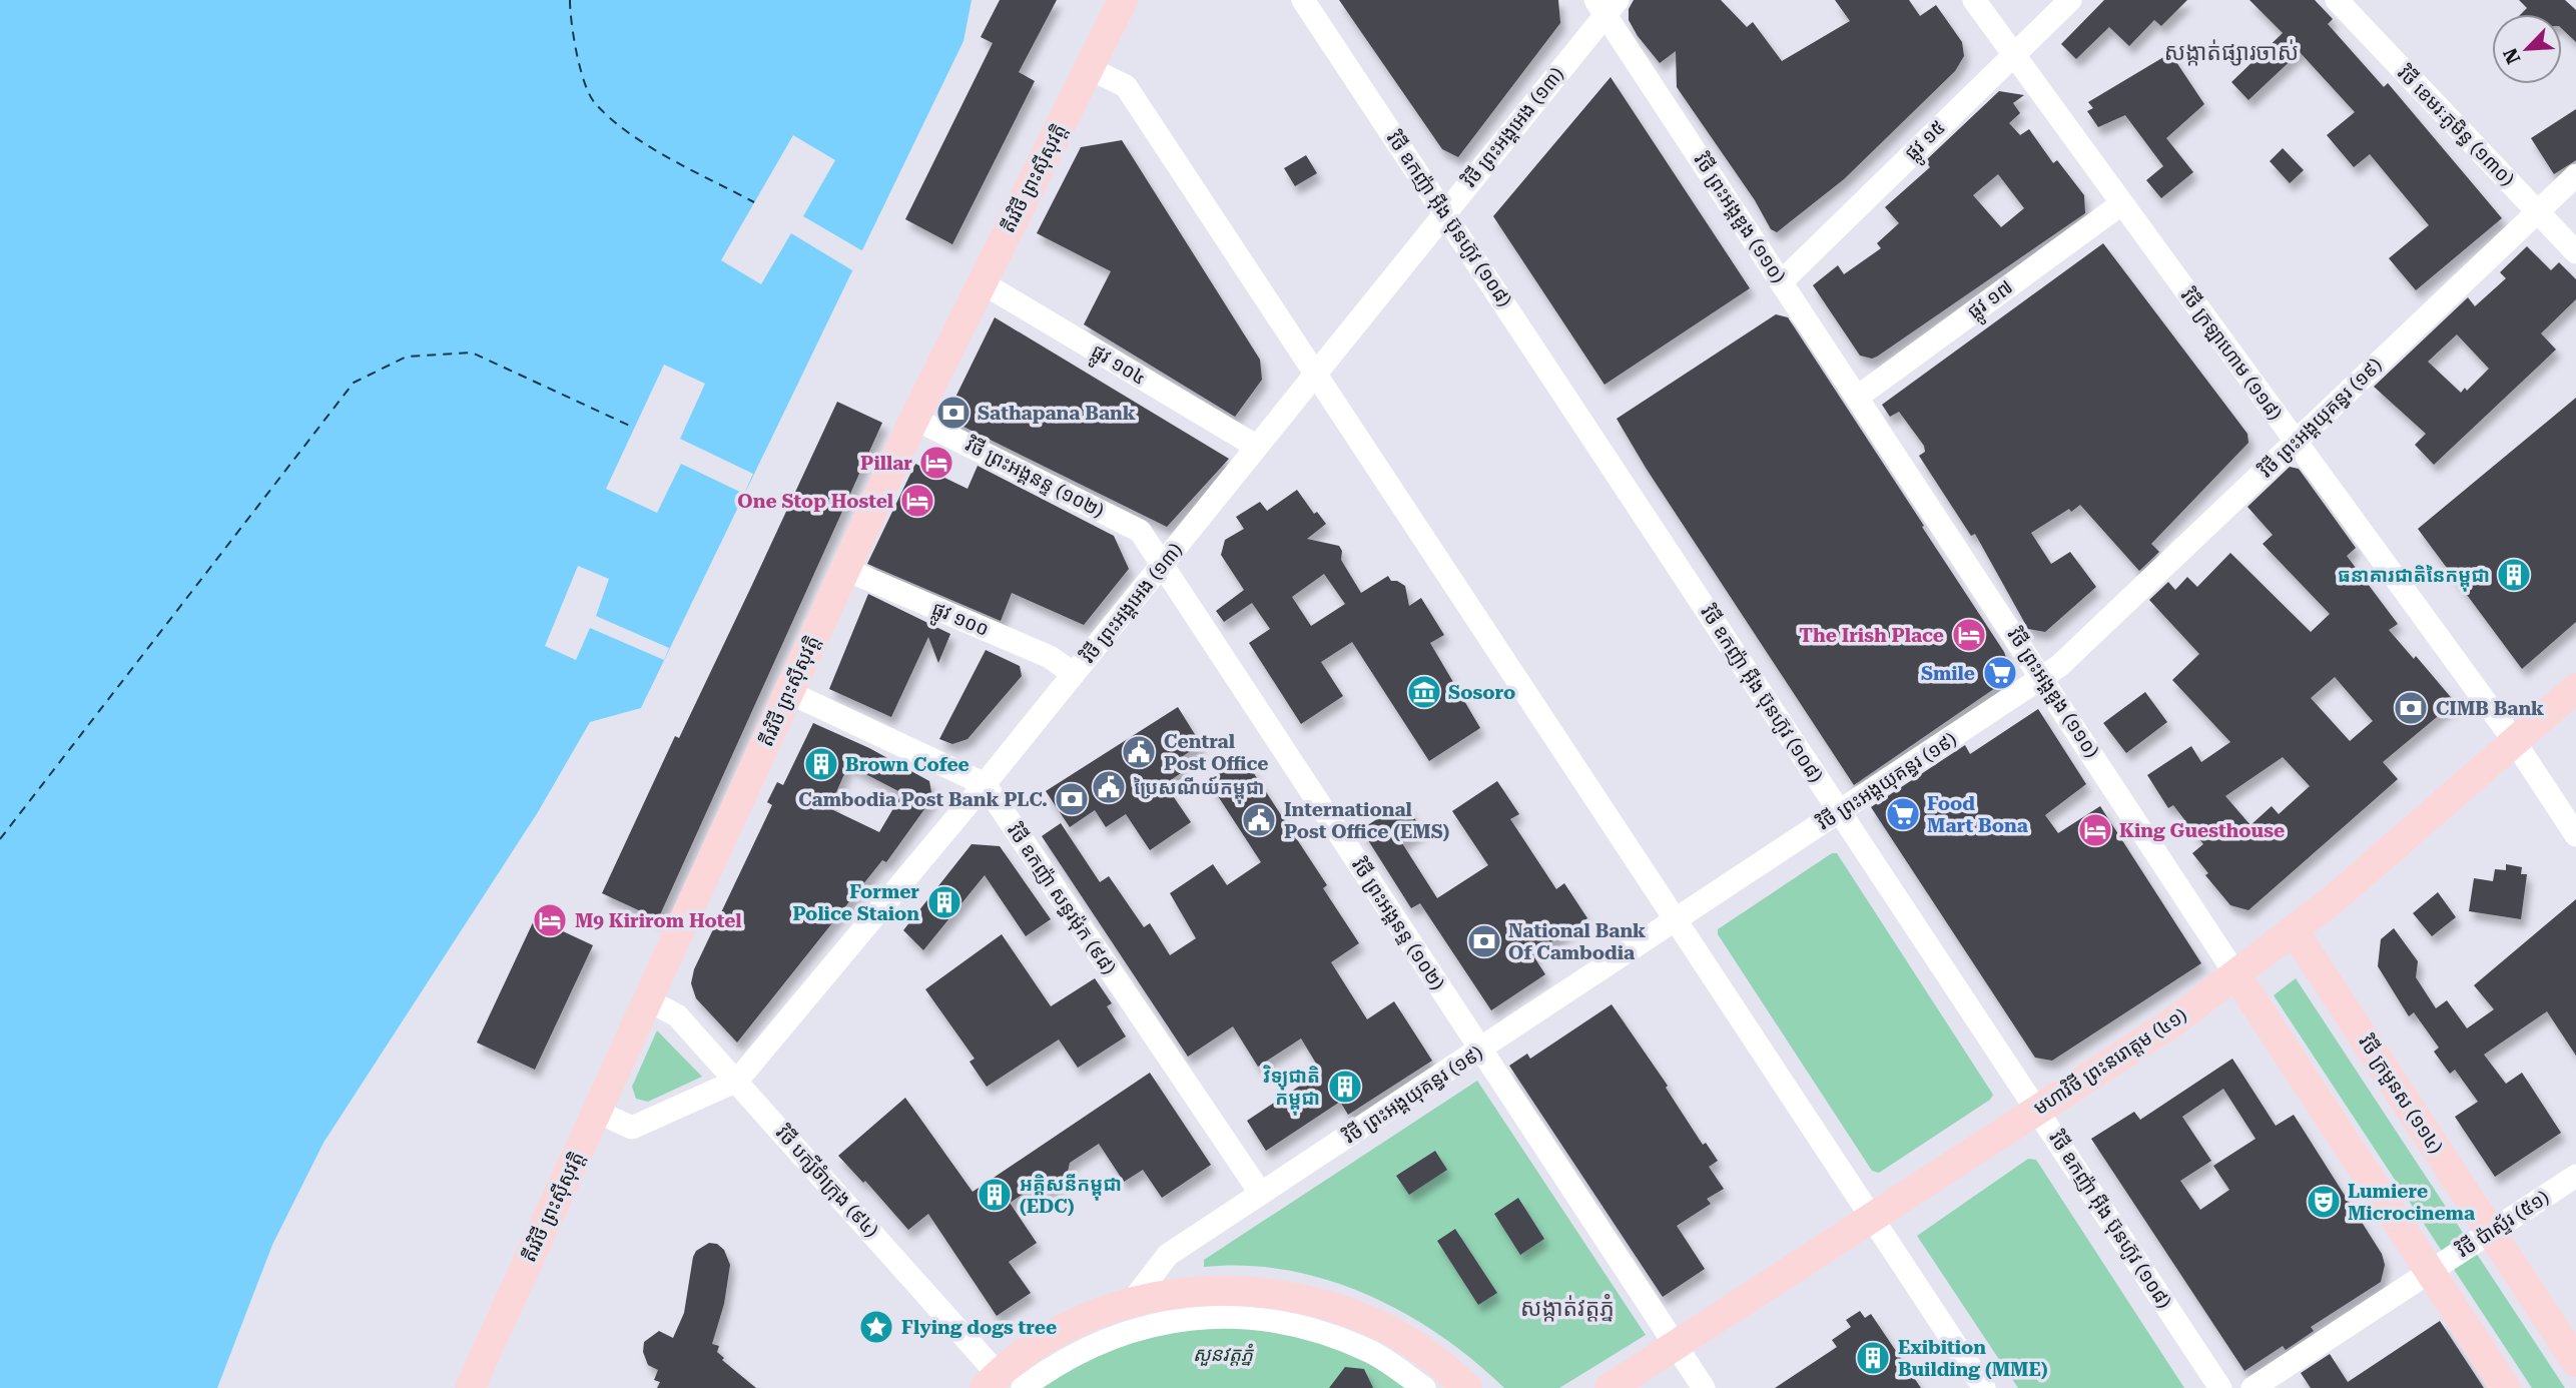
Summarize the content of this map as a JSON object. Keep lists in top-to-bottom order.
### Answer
{
  "streets": {
    "main road": [
      "តីរវិថី ព្រះស៊ីសុវត្តិ",
      "វិថី ព្រះអង្គឌួង (១១០)",
      "មហាវិថី ព្រះនរោត្តម (៤១)",
      "វិថី ក្រមួនស (១១៤)"
    ],
    "street": [
      "វិថី ខេមរៈភូមិន្ធ (១៣០)",
      "វិថី ព្រះអង្គអេង (១៣)",
      "ផ្លូវ ១៥",
      "វិថី ឧកញ៉ា អ៊ីង ប៊ុនហ៊ូវ (១០៨)",
      "ផ្លូវ ១៧",
      "វិថី ក្រឡាហោម (១១៨)",
      "ផ្លូវ ១០៤",
      "វិថី ព្រះអង្គយុគន្ធរ (១៩)",
      "វិថី ព្រះអង្គនន្ទ (១០២)",
      "ផ្លូវ ១០០",
      "វិថី ឧកញ៉ា សន្ធរម៉ុក (៩៨)",
      "វិថី បក្សីចំាក្រុង (៩៤)",
      "វិថី ប៉ាស្ទ័រ (៥១)"
    ]
  },
  "crossings": [
    ["វិថី ខេមរៈភូមិន្ធ (១៣០)", "វិថី ព្រះអង្គយុគន្ធរ (១៩)"],
    ["វិថី ព្រះអង្គអេង (១៣)", "តីរវិថី ព្រះស៊ីសុវត្តិ"],
    ["វិថី ព្រះអង្គអេង (១៣)", "វិថី ព្រះអង្គឌួង (១១០)"],
    ["វិថី ព្រះអង្គអេង (១៣)", "វិថី ឧកញ៉ា អ៊ីង ប៊ុនហ៊ូវ (១០៨)"],
    ["វិថី ព្រះអង្គអេង (១៣)", "ផ្លូវ ១០៤"],
    ["វិថី ព្រះអង្គអេង (១៣)", "វិថី ព្រះអង្គនន្ទ (១០២)"],
    ["វិថី ព្រះអង្គអេង (១៣)", "ផ្លូវ ១០០"],
    ["វិថី ព្រះអង្គអេង (១៣)", "វិថី ឧកញ៉ា សន្ធរម៉ុក (៩៨)"],
    ["វិថី ព្រះអង្គអេង (១៣)", "វិថី បក្សីចំាក្រុង (៩៤)"],
    ["ផ្លូវ ១៥", "វិថី ព្រះអង្គឌួង (១១០)"],
    ["ផ្លូវ ១៥", "វិថី ក្រឡាហោម (១១៨)"],
    ["តីរវិថី ព្រះស៊ីសុវត្តិ", "ផ្លូវ ១០៤"],
    ["តីរវិថី ព្រះស៊ីសុវត្តិ", "វិថី ព្រះអង្គនន្ទ (១០២)"],
    ["តីរវិថី ព្រះស៊ីសុវត្តិ", "ផ្លូវ ១០០"],
    ["តីរវិថី ព្រះស៊ីសុវត្តិ", "វិថី បក្សីចំាក្រុង (៩៤)"],
    ["វិថី ព្រះអង្គឌួង (១១០)", "ផ្លូវ ១៧"],
    ["វិថី ព្រះអង្គឌួង (១១០)", "វិថី ព្រះអង្គយុគន្ធរ (១៩)"],
    ["វិថី ព្រះអង្គឌួង (១១០)", "មហាវិថី ព្រះនរោត្តម (៤១)"],
    ["វិថី ព្រះអង្គឌួង (១១០)", "វិថី ប៉ាស្ទ័រ (៥១)"],
    ["វិថី ឧកញ៉ា អ៊ីង ប៊ុនហ៊ូវ (១០៨)", "វិថី ព្រះអង្គយុគន្ធរ (១៩)"],
    ["វិថី ឧកញ៉ា អ៊ីង ប៊ុនហ៊ូវ (១០៨)", "មហាវិថី ព្រះនរោត្តម (៤១)"],
    ["ផ្លូវ ១៧", "វិថី ក្រឡាហោម (១១៨)"],
    ["វិថី ក្រឡាហោម (១១៨)", "វិថី ព្រះអង្គយុគន្ធរ (១៩)"],
    ["វិថី ក្រឡាហោម (១១៨)", "មហាវិថី ព្រះនរោត្តម (៤១)"],
    ["វិថី ព្រះអង្គយុគន្ធរ (១៩)", "វិថី ព្រះអង្គនន្ទ (១០២)"],
    ["វិថី ព្រះអង្គយុគន្ធរ (១៩)", "វិថី ឧកញ៉ា សន្ធរម៉ុក (៩៨)"],
    ["វិថី ព្រះអង្គនន្ទ (១០២)", "មហាវិថី ព្រះនរោត្តម (៤១)"],
    ["មហាវិថី ព្រះនរោត្តម (៤១)", "វិថី ក្រមួនស (១១៤)"],
    ["វិថី ក្រមួនស (១១៤)", "វិថី ប៉ាស្ទ័រ (៥១)"]
  ],
  "districts": ["សង្កាត់ផ្សារចាស់", "សង្កាត់វត្តភ្នំ"],
  "parks": ["សួនវត្ដភ្នំ"],
  "places": {
    "bank": [
      "Sathapana Bank",
      "CIMB Bank",
      "Cambodia Post Bank PLC.",
      "National Bank Of Cambodia"
    ],
    "hotel": [
      "Pillar",
      "One Stop Hostel",
      "The Irish Place",
      "King Guesthouse",
      "M9 Kirirom Hotel"
    ],
    "building": [
      "ធនាគារជាតិនៃកម្ពុជា",
      "Brown Cofee",
      "Former Police Staion",
      "វិទ្យុជាតិ កម្ពុជា",
      "អគ្គិសនីកម្ពុជា (EDC)",
      "Exibition Building (MME)"
    ],
    "supermarket": ["Smile", "Food Mart Bona"],
    "museum": ["Sosoro"],
    "public building": ["Central Post Office", "ប្រៃសណីយ៍កម្ពុជា", "International Post Office (EMS)"],
    "theatre": ["Lumiere Microcinema"],
    "place": ["Flying dogs tree"]
  },
  "north": "bottom left"
}
